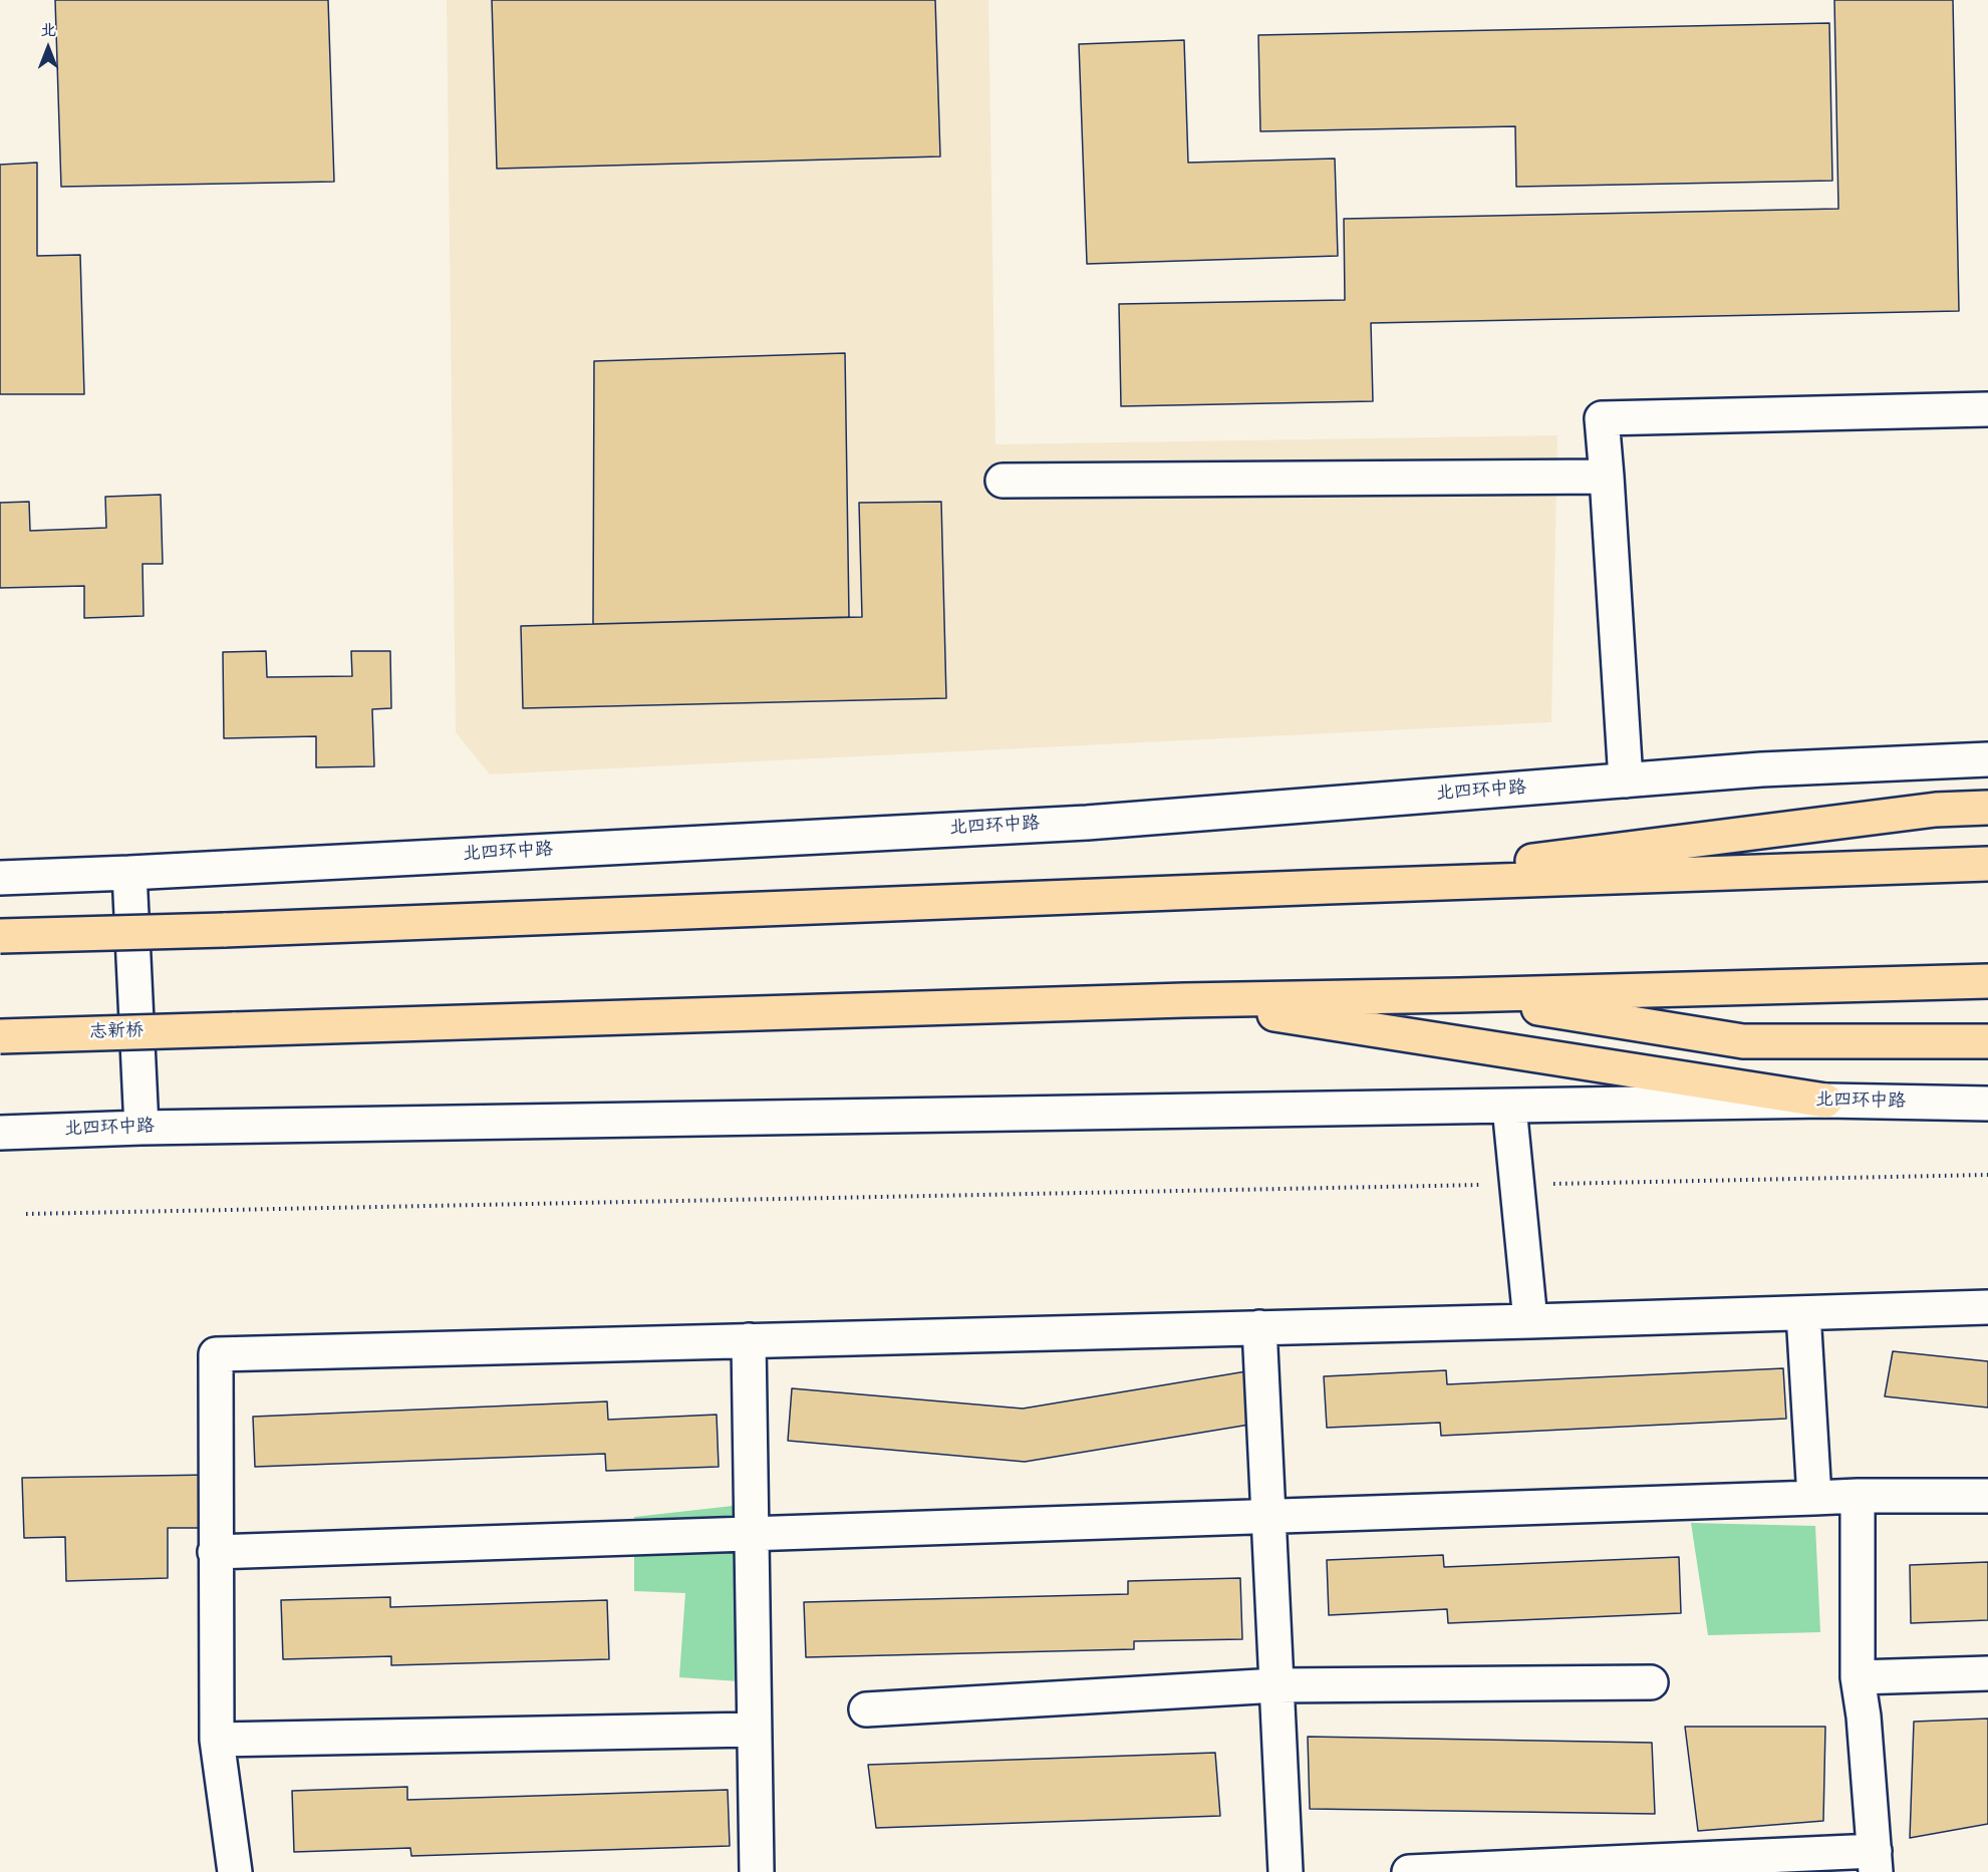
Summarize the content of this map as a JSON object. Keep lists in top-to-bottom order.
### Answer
{
  "streets": {
    "highway": ["志新桥"],
    "street": ["北四环中路"]
  },
  "north": "top"
}
